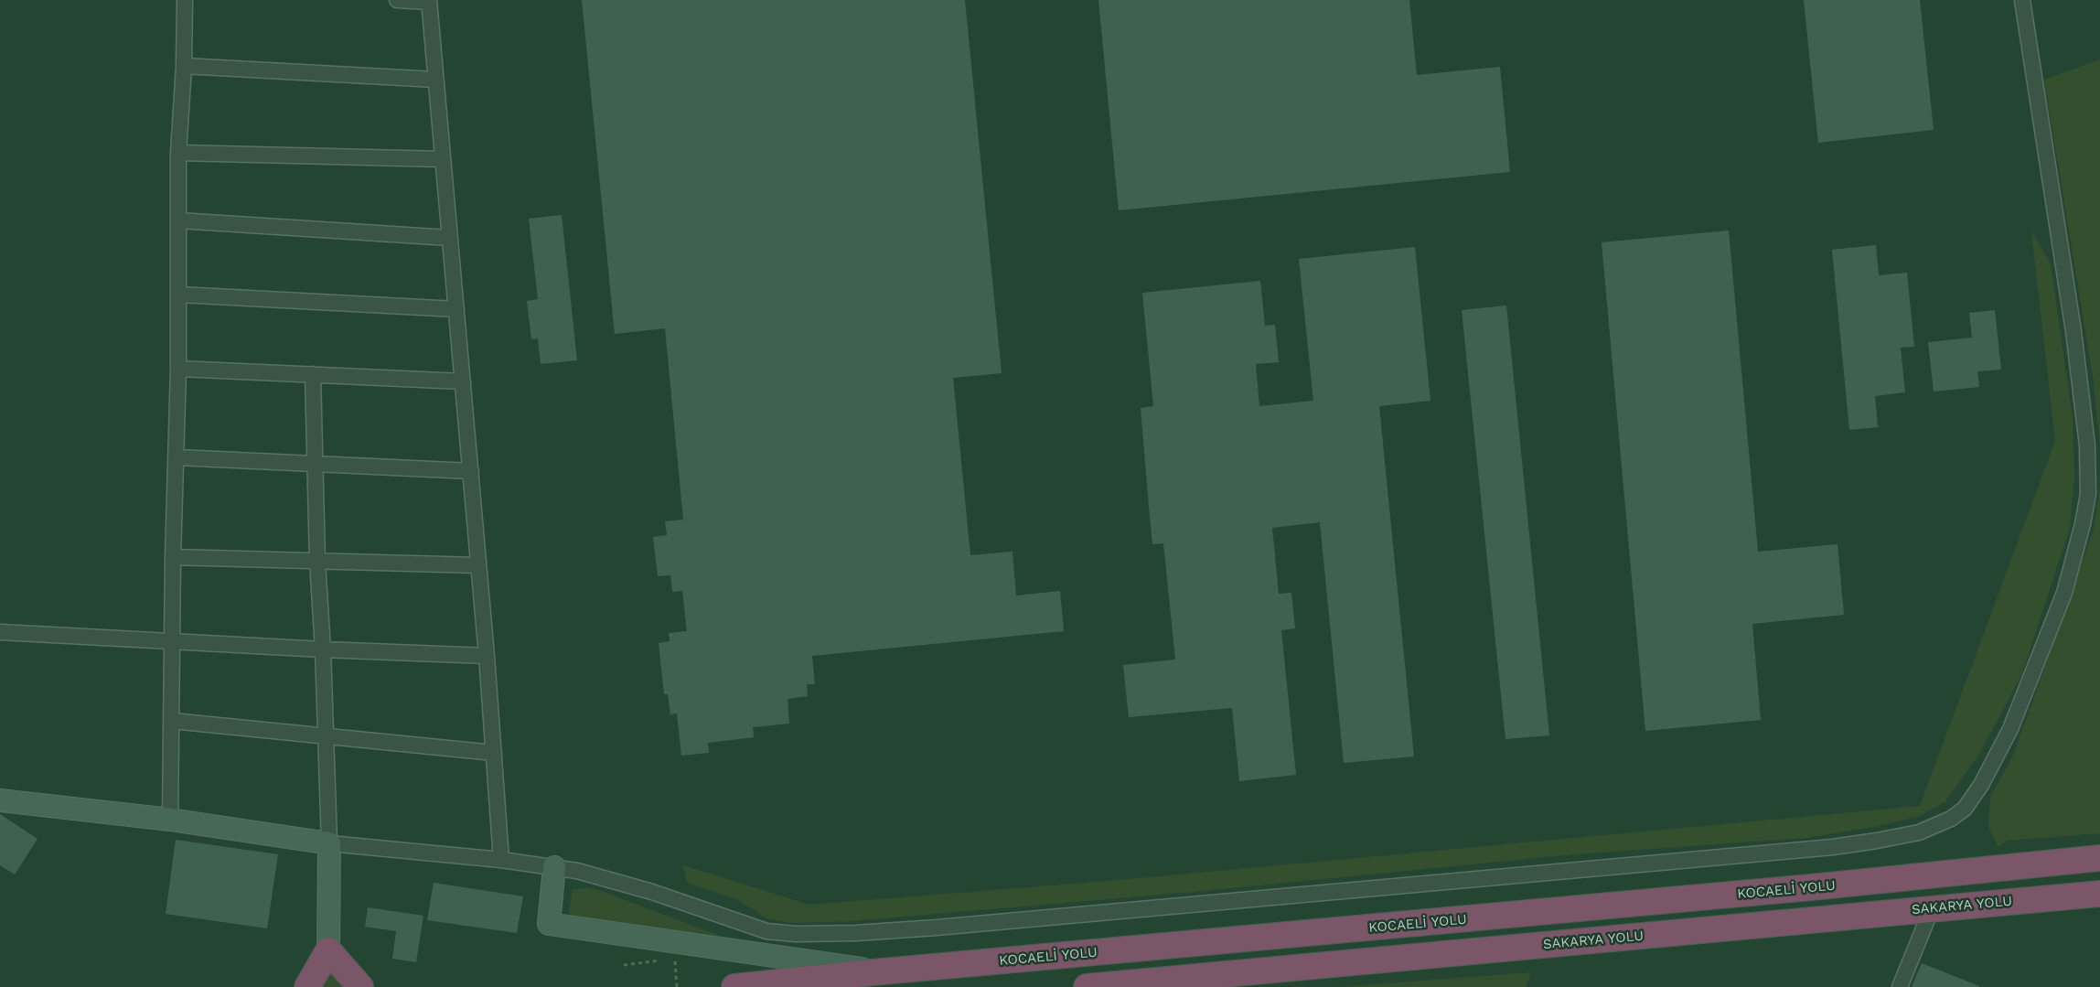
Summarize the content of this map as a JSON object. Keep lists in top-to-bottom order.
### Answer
{
  "streets": {
    "highway": ["KOCAELİ YOLU", "SAKARYA YOLU"]
  }
}
